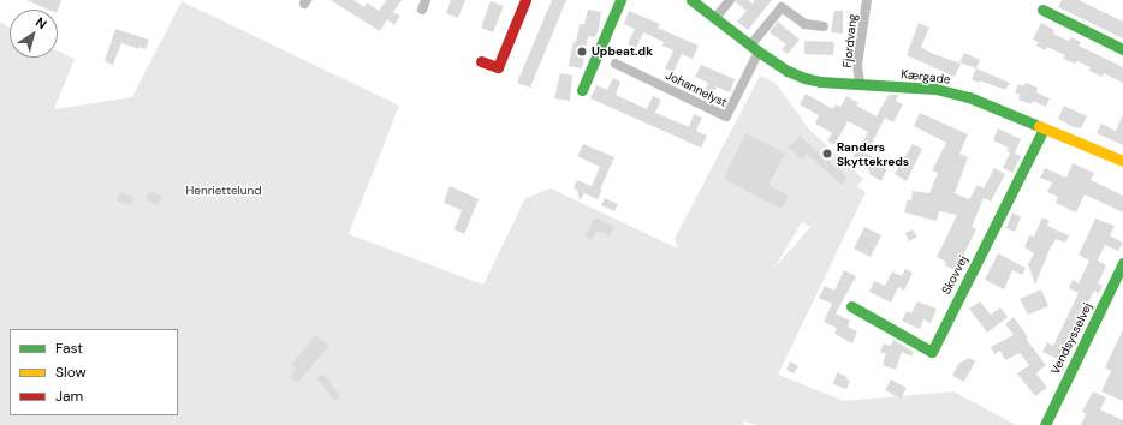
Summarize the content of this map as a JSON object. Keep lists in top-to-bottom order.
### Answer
{
  "streets": {
    "street": [
      "Fjordvang",
      "Kærgade",
      "Johannelyst",
      "Skovvej",
      "Vendsysselvej"
    ]
  },
  "crossings": [
    ["Fjordvang", "Kærgade"],
    ["Kærgade", "Johannelyst"],
    ["Kærgade", "Skovvej"]
  ],
  "parks": ["Henriettelund"],
  "places": ["Upbeat.dk", "Randers Skyttekreds"],
  "legend": ["Fast", "Slow", "Jam"],
  "north": "top right"
}
